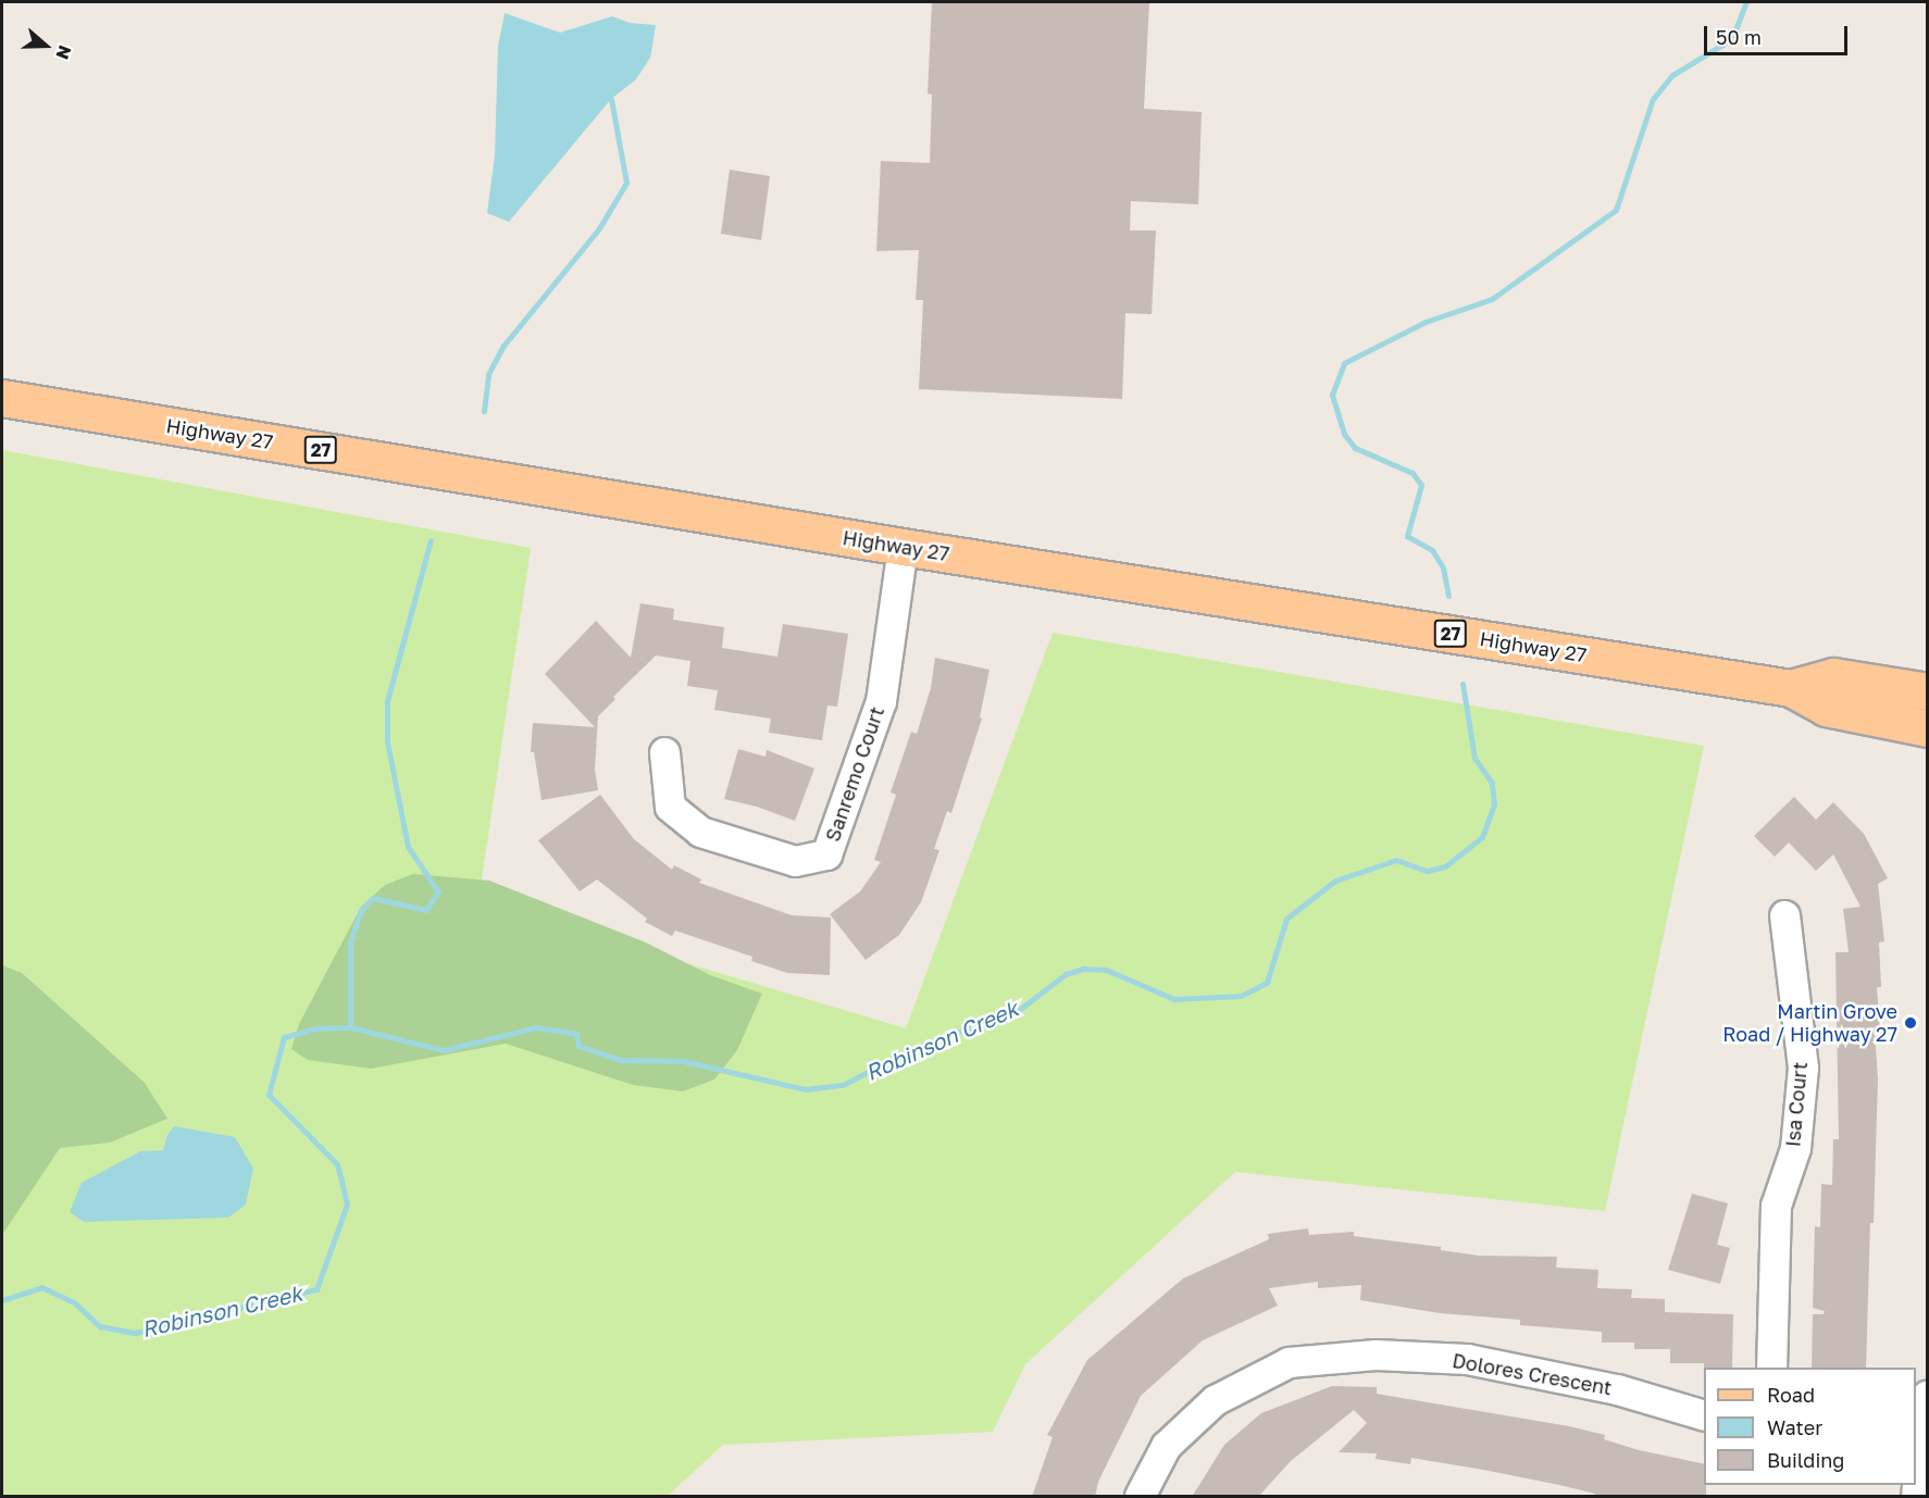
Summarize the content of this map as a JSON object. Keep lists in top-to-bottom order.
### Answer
{
  "streets": {
    "main road": ["Highway 27", "27"],
    "street": ["Sanremo Court", "Isa Court", "Dolores Crescent"]
  },
  "crossings": [
    ["Highway 27", "Sanremo Court"]
  ],
  "water": ["Robinson Creek"],
  "places": ["Martin Grove Road / Highway 27"],
  "legend": ["Road", "Water", "Building"],
  "scale_bar": "50 m",
  "north": "right"
}
